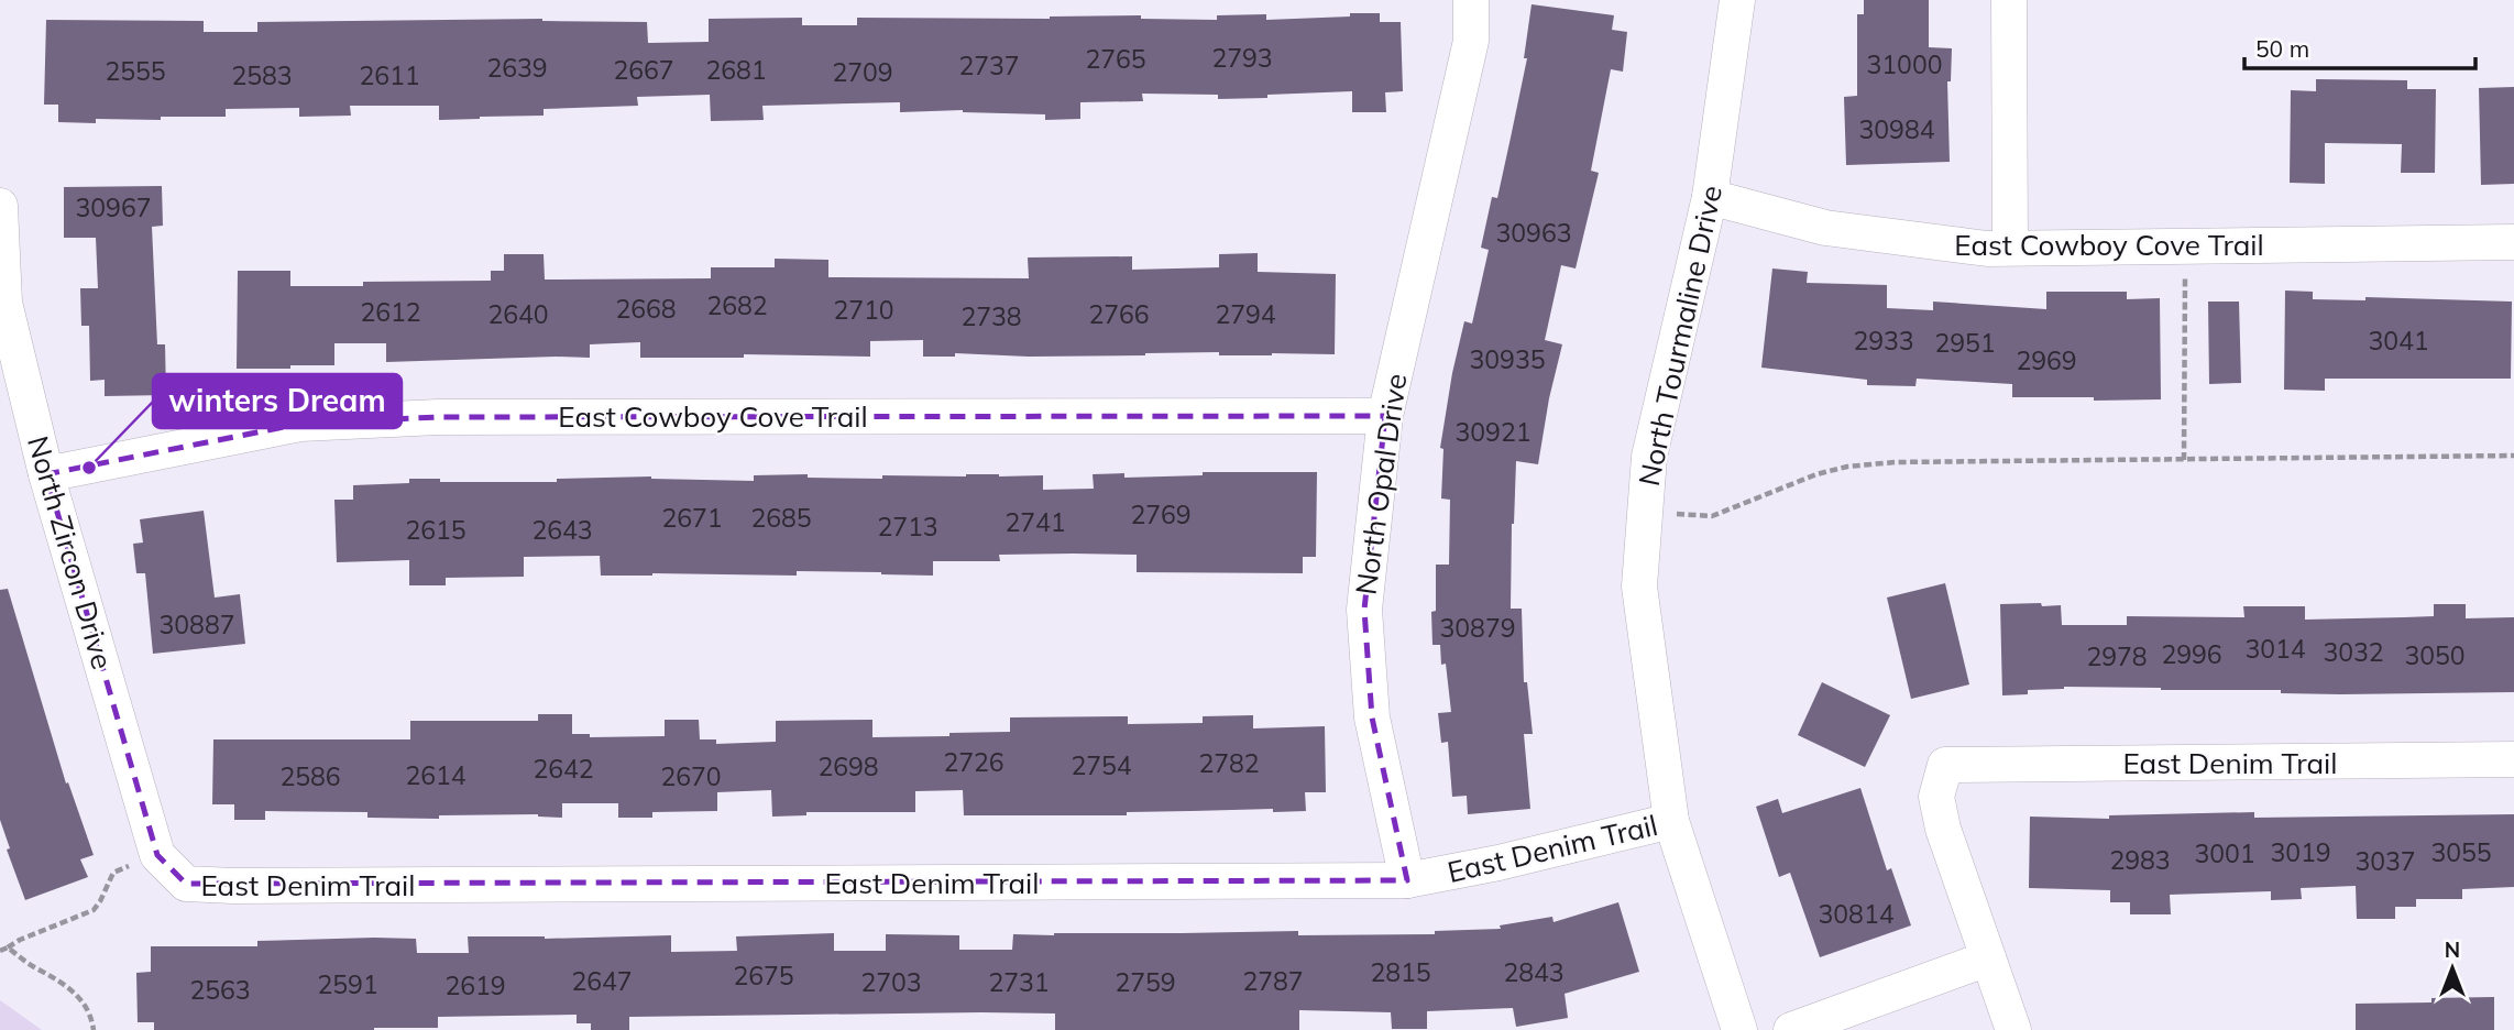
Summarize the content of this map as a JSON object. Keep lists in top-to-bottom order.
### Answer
{
  "streets": {
    "street": [
      "East Cowboy Cove Trail",
      "North Tourmaline Drive",
      "North Opal Drive",
      "North Zircon Drive",
      "East Denim Trail"
    ]
  },
  "crossings": [
    ["East Cowboy Cove Trail", "North Tourmaline Drive"],
    ["East Cowboy Cove Trail", "North Opal Drive"],
    ["East Cowboy Cove Trail", "North Zircon Drive"],
    ["North Tourmaline Drive", "East Denim Trail"],
    ["North Opal Drive", "East Denim Trail"],
    ["North Zircon Drive", "East Denim Trail"]
  ],
  "places": ["winters Dream"],
  "house_numbers": [
    "2793",
    "2765",
    "31000",
    "2737",
    "2639",
    "2667",
    "2681",
    "2555",
    "2709",
    "2583",
    "2611",
    "30984",
    "30967",
    "30963",
    "2682",
    "2668",
    "2710",
    "2612",
    "2640",
    "2766",
    "2794",
    "2738",
    "2933",
    "3041",
    "2951",
    "30935",
    "2969",
    "30921",
    "2769",
    "2671",
    "2685",
    "2741",
    "2713",
    "2615",
    "2643",
    "30887",
    "30879",
    "3014",
    "3032",
    "2996",
    "3050",
    "2978",
    "2726",
    "2782",
    "2754",
    "2698",
    "2642",
    "2614",
    "2586",
    "2670",
    "3019",
    "3055",
    "3001",
    "2983",
    "3037",
    "30814",
    "2815",
    "2843",
    "2675",
    "2647",
    "2787",
    "2703",
    "2731",
    "2759",
    "2591",
    "2619",
    "2563"
  ],
  "scale_bar": "50 m",
  "north": "top"
}
